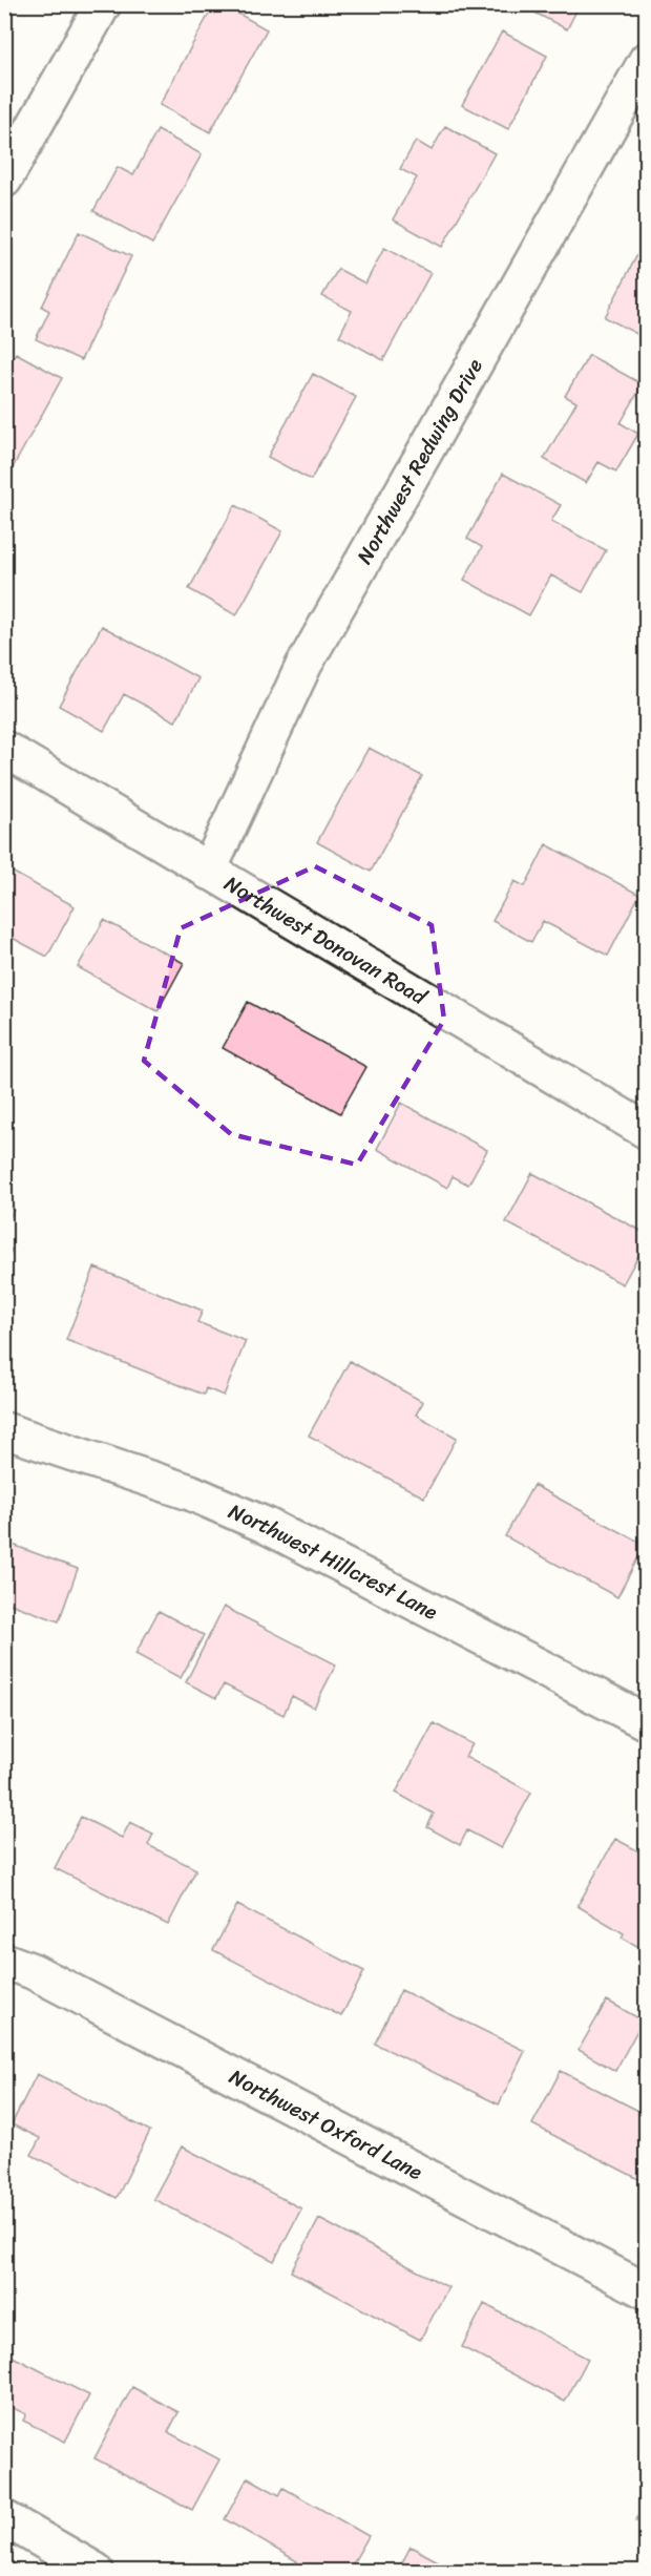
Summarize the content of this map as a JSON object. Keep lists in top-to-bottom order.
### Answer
{
  "streets": {
    "street": [
      "Northwest Redwing Drive",
      "Northwest Donovan Road",
      "Northwest Hillcrest Lane",
      "Northwest Oxford Lane"
    ]
  },
  "crossings": [
    ["Northwest Redwing Drive", "Northwest Donovan Road"]
  ]
}
